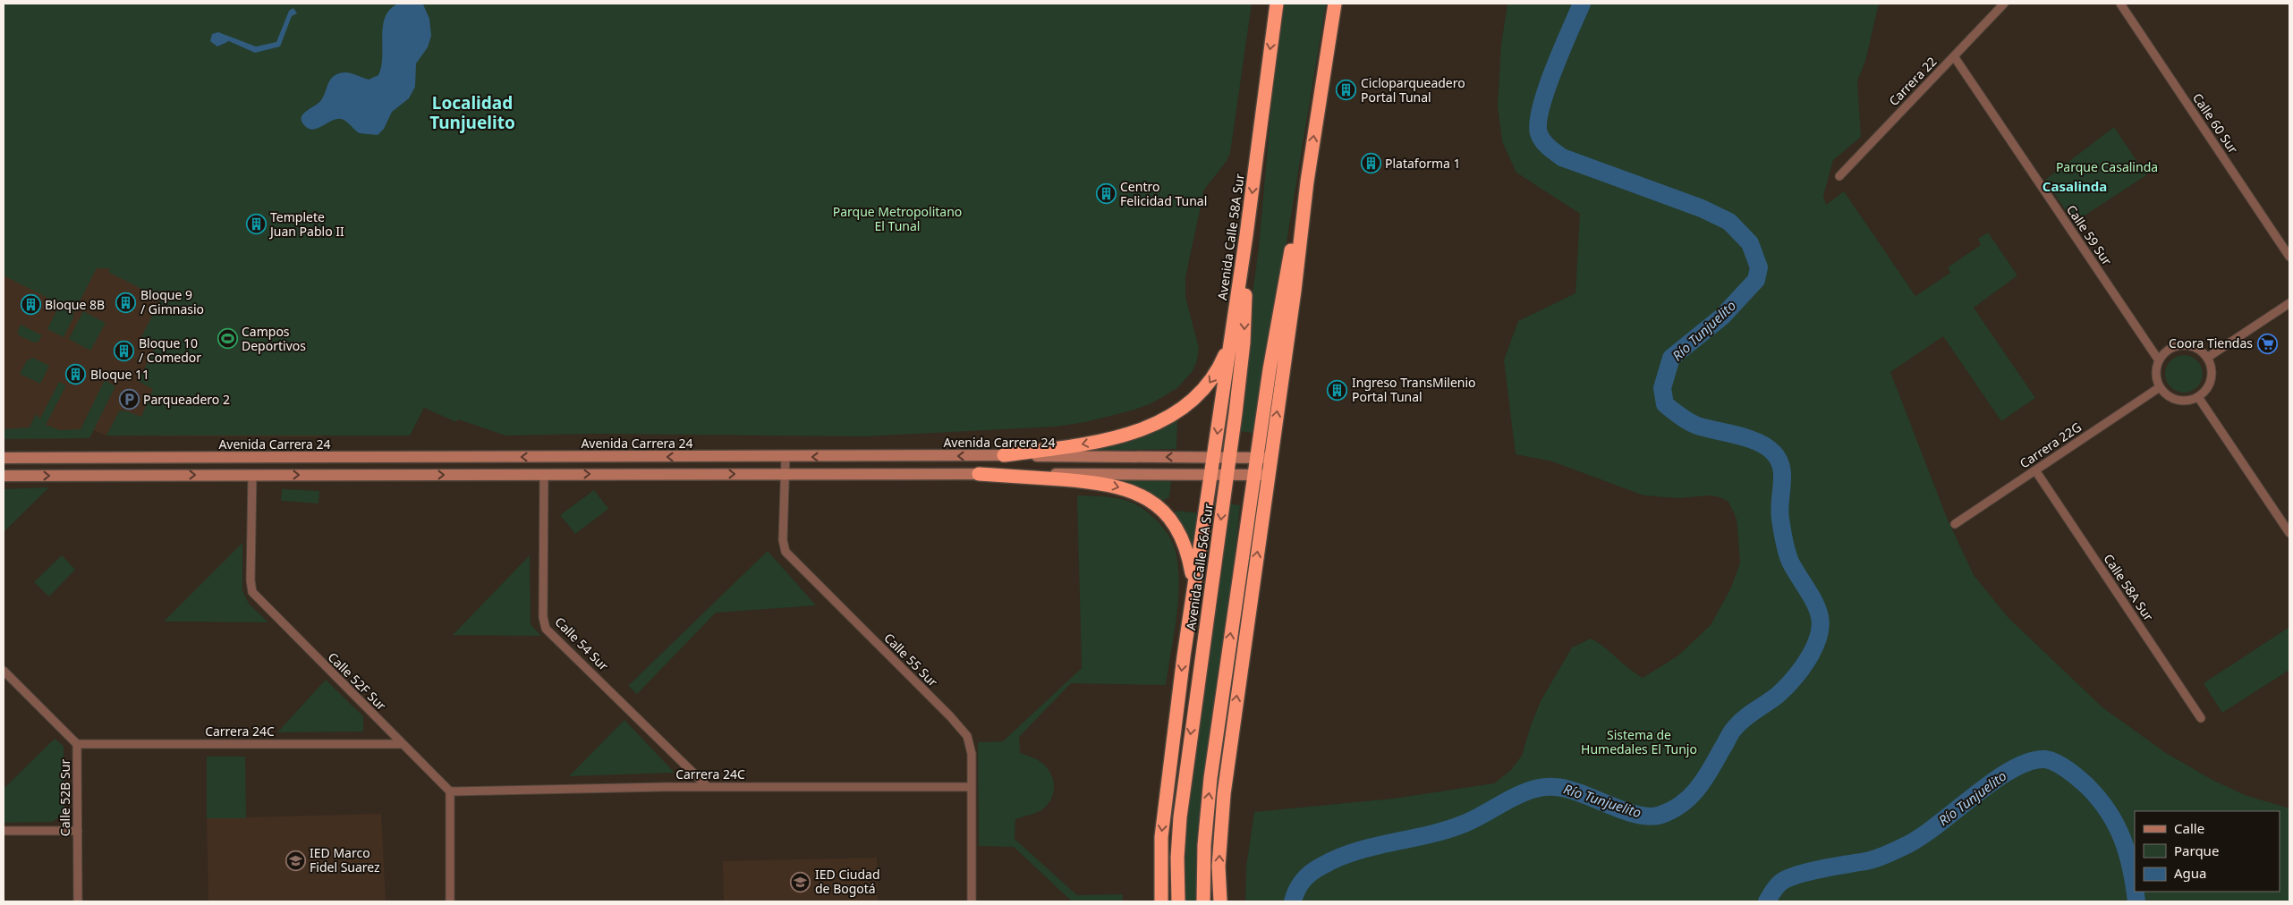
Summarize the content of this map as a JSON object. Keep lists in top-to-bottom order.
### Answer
{
  "streets": {
    "highway": ["Avenida Calle 58A Sur", "Avenida Calle 56A Sur"],
    "main road": ["Avenida Carrera 24"],
    "street": [
      "Carrera 22",
      "Calle 60 Sur",
      "Calle 59 Sur",
      "Carrera 22G",
      "Calle 58A Sur",
      "Calle 54 Sur",
      "Calle 55 Sur",
      "Calle 52F Sur",
      "Carrera 24C",
      "Calle 52B Sur"
    ]
  },
  "crossings": [
    ["Carrera 22", "Calle 59 Sur"],
    ["Calle 59 Sur", "Carrera 22G"],
    ["Avenida Calle 58A Sur", "Avenida Carrera 24"],
    ["Avenida Calle 58A Sur", "Avenida Calle 56A Sur"],
    ["Avenida Carrera 24", "Avenida Calle 56A Sur"],
    ["Avenida Carrera 24", "Calle 55 Sur"],
    ["Carrera 22G", "Calle 58A Sur"],
    ["Calle 54 Sur", "Carrera 24C"],
    ["Calle 55 Sur", "Carrera 24C"],
    ["Calle 52F Sur", "Carrera 24C"],
    ["Carrera 24C", "Calle 52B Sur"]
  ],
  "districts": ["Localidad Tunjuelito", "Casalinda"],
  "water": ["Río Tunjuelito"],
  "parks": ["Parque Casalinda", "Parque Metropolitano El Tunal", "Sistema de Humedales El Tunjo"],
  "places": {
    "building": [
      "Cicloparqueadero Portal Tunal",
      "Plataforma 1",
      "Centro Felicidad Tunal",
      "Templete Juan Pablo II",
      "Bloque 9 / Gimnasio",
      "Bloque 8B",
      "Bloque 10 / Comedor",
      "Bloque 11",
      "Ingreso TransMilenio Portal Tunal"
    ],
    "sports": ["Campos Deportivos"],
    "supermarket": ["Coora Tiendas"],
    "parking": ["Parqueadero 2"],
    "school or university": ["IED Marco Fidel Suarez", "IED Ciudad de Bogotá"]
  },
  "legend": ["Calle", "Parque", "Agua"]
}
